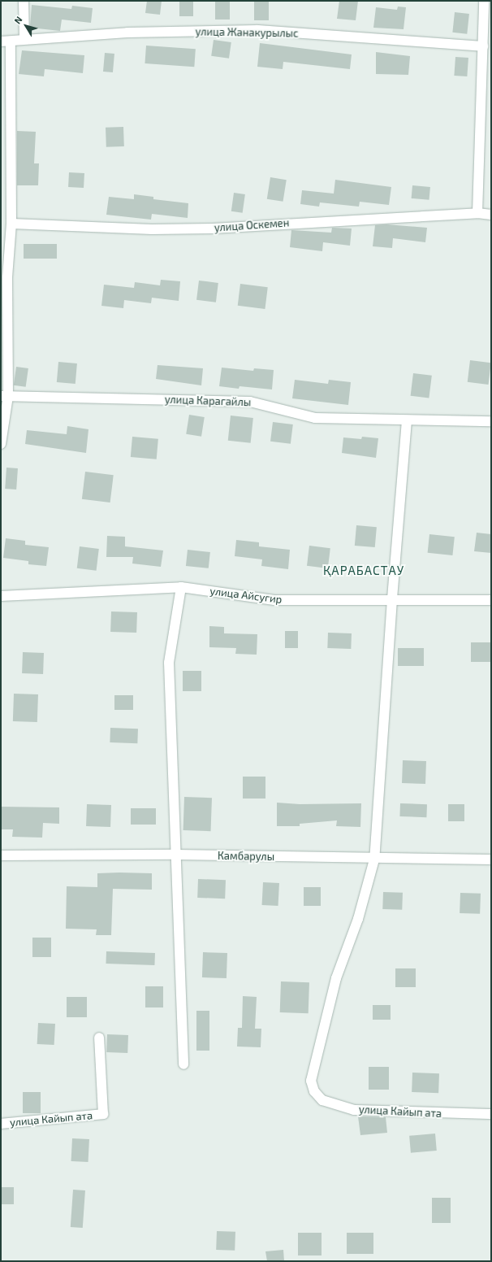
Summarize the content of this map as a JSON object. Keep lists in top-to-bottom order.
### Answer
{
  "streets": {
    "street": [
      "улица Жанакурылыс",
      "улица Оскемен",
      "улица Карагайлы",
      "улица Айсугир",
      "Камбарулы",
      "улица Кайып ата"
    ]
  },
  "crossings": [
    ["Камбарулы", "улица Кайып ата"]
  ],
  "districts": ["ҚАРАБАСТАУ"],
  "north": "top left"
}
